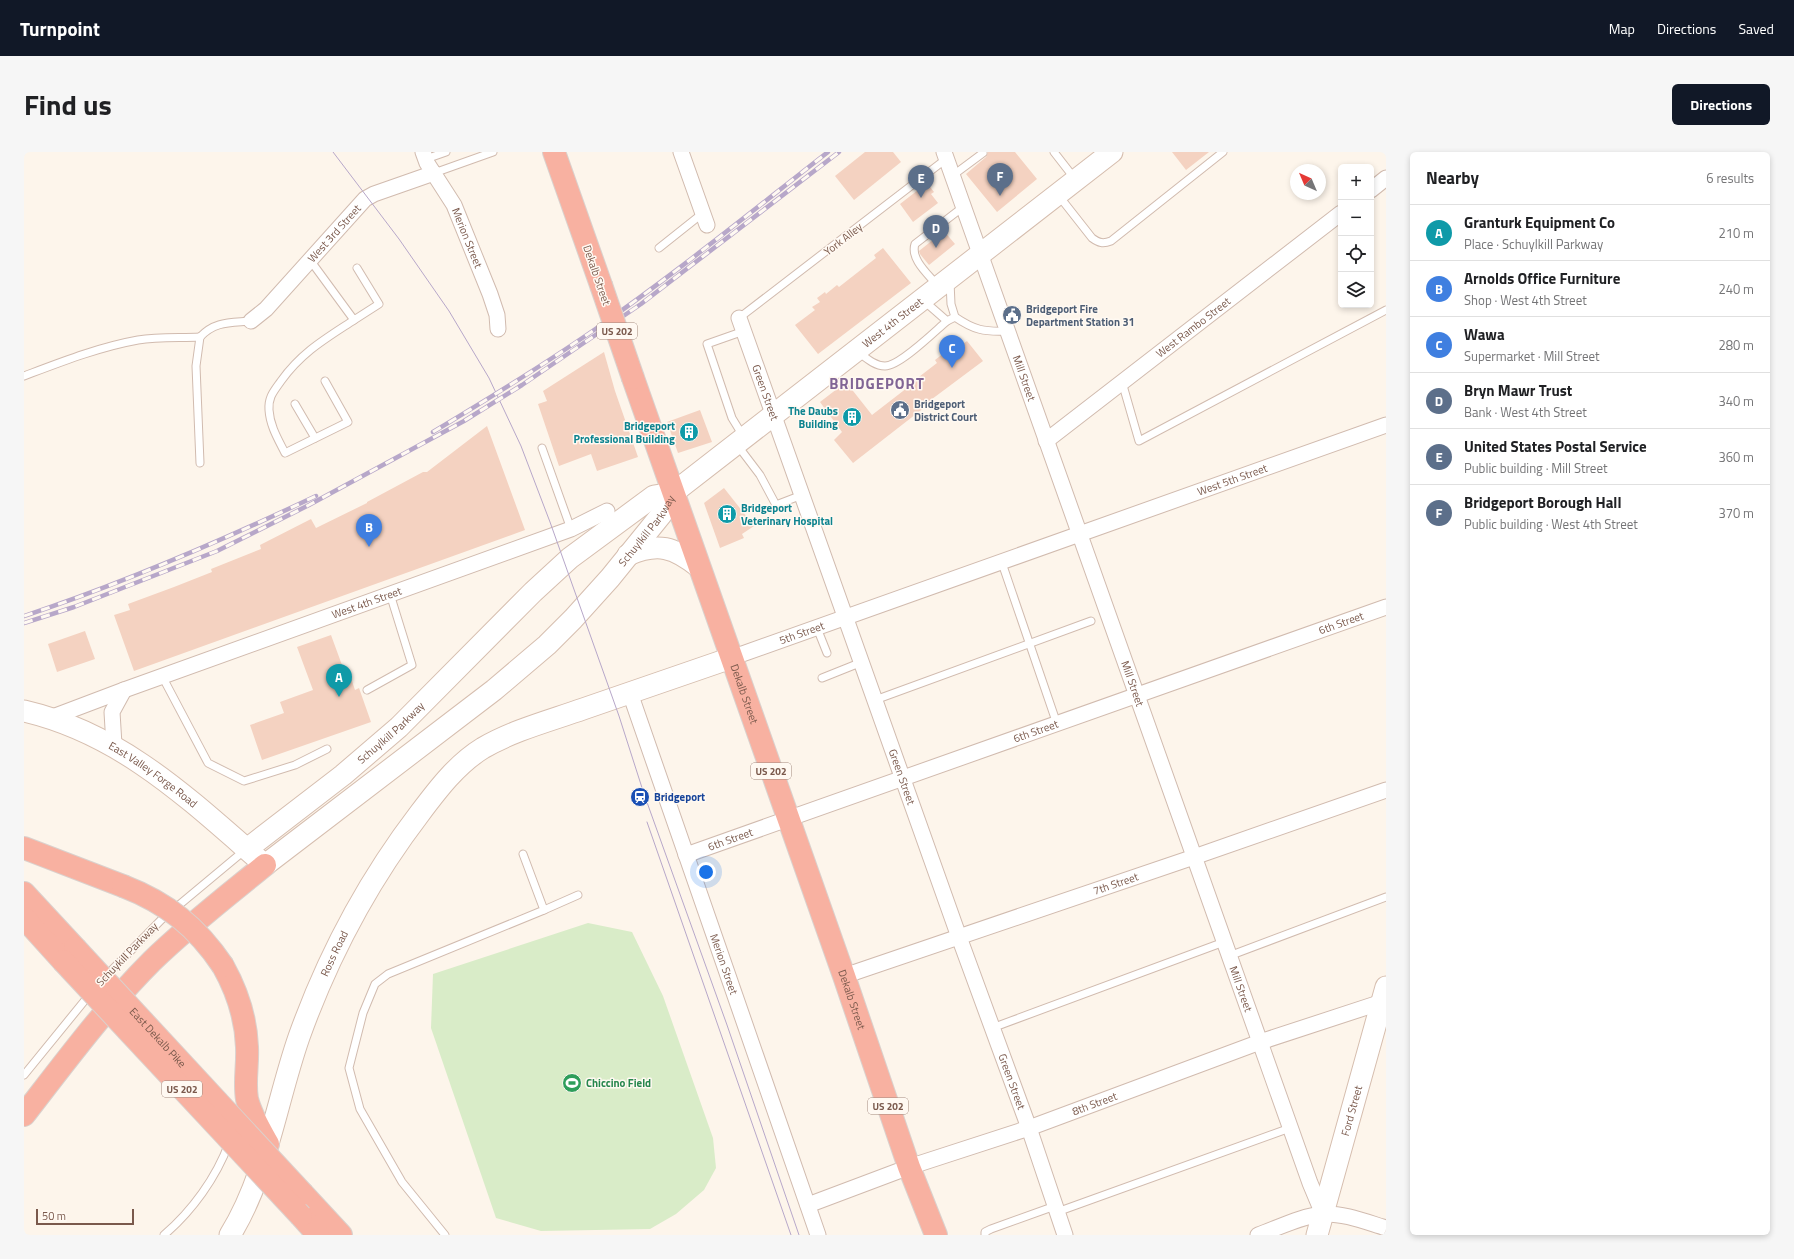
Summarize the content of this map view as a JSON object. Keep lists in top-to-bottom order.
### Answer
{
  "streets": {
    "highway": ["Dekalb Street", "US 202", "East Dekalb Pike"],
    "main road": [
      "West 4th Street",
      "Schuylkill Parkway",
      "5th Street",
      "East Valley Forge Road",
      "Ross Road",
      "Ford Street"
    ],
    "street": [
      "West 3rd Street",
      "Merion Street",
      "West Rambo Street",
      "Mill Street",
      "Green Street",
      "West 5th Street",
      "6th Street",
      "7th Street",
      "8th Street"
    ],
    "lane": ["York Alley", "Schuykill Parkway"]
  },
  "crossings": [
    ["West 3rd Street", "Merion Street"],
    ["Merion Street", "6th Street"],
    ["Merion Street", "5th Street"],
    ["Merion Street", "8th Street"],
    ["York Alley", "West 4th Street"],
    ["York Alley", "Mill Street"],
    ["York Alley", "Green Street"],
    ["Dekalb Street", "West 4th Street"],
    ["Dekalb Street", "Schuylkill Parkway"],
    ["Dekalb Street", "6th Street"],
    ["Dekalb Street", "5th Street"],
    ["Dekalb Street", "7th Street"],
    ["Dekalb Street", "8th Street"],
    ["West 4th Street", "Mill Street"],
    ["West 4th Street", "Green Street"],
    ["West 4th Street", "Schuylkill Parkway"],
    ["West 4th Street", "East Valley Forge Road"],
    ["West Rambo Street", "Mill Street"],
    ["Mill Street", "West 5th Street"],
    ["Mill Street", "6th Street"],
    ["Mill Street", "5th Street"],
    ["Mill Street", "7th Street"],
    ["Mill Street", "8th Street"],
    ["Mill Street", "Ford Street"],
    ["Green Street", "6th Street"],
    ["Green Street", "5th Street"],
    ["Green Street", "7th Street"],
    ["Green Street", "8th Street"],
    ["West 5th Street", "5th Street"],
    ["Schuylkill Parkway", "East Valley Forge Road"],
    ["Schuylkill Parkway", "Schuykill Parkway"],
    ["5th Street", "Ross Road"],
    ["East Valley Forge Road", "Schuykill Parkway"],
    ["8th Street", "Ford Street"]
  ],
  "districts": ["BRIDGEPORT"],
  "places": {
    "public building": ["Bridgeport Fire Department Station 31", "Bridgeport District Court"],
    "building": ["The Daubs Building", "Bridgeport Professional Building", "Bridgeport Veterinary Hospital"],
    "station": ["Bridgeport"],
    "sports": ["Chiccino Field"]
  },
  "scale_bar": "50 m",
  "north": "top left",
  "page": {
    "header": "Turnpoint",
    "nav": ["Map", "Directions", "Saved"],
    "title": "Find us",
    "buttons": "Directions",
    "heading": ["Nearby", "6 results"],
    "pins": [
      "F",
      "E",
      "D",
      "C",
      "B",
      "A"
    ],
    "map_buttons": ["+", "−"],
    "list": [
      {
        "mark": "A",
        "name": "Granturk Equipment Co",
        "note": "Place · Schuylkill Parkway",
        "value": "210 m"
      },
      {
        "mark": "B",
        "name": "Arnolds Office Furniture",
        "note": "Shop · West 4th Street",
        "value": "240 m"
      },
      {
        "mark": "C",
        "name": "Wawa",
        "note": "Supermarket · Mill Street",
        "value": "280 m"
      },
      {
        "mark": "D",
        "name": "Bryn Mawr Trust",
        "note": "Bank · West 4th Street",
        "value": "340 m"
      },
      {
        "mark": "E",
        "name": "United States Postal Service",
        "note": "Public building · Mill Street",
        "value": "360 m"
      },
      {
        "mark": "F",
        "name": "Bridgeport Borough Hall",
        "note": "Public building · West 4th Street",
        "value": "370 m"
      }
    ],
    "scale": "50 m"
  }
}
